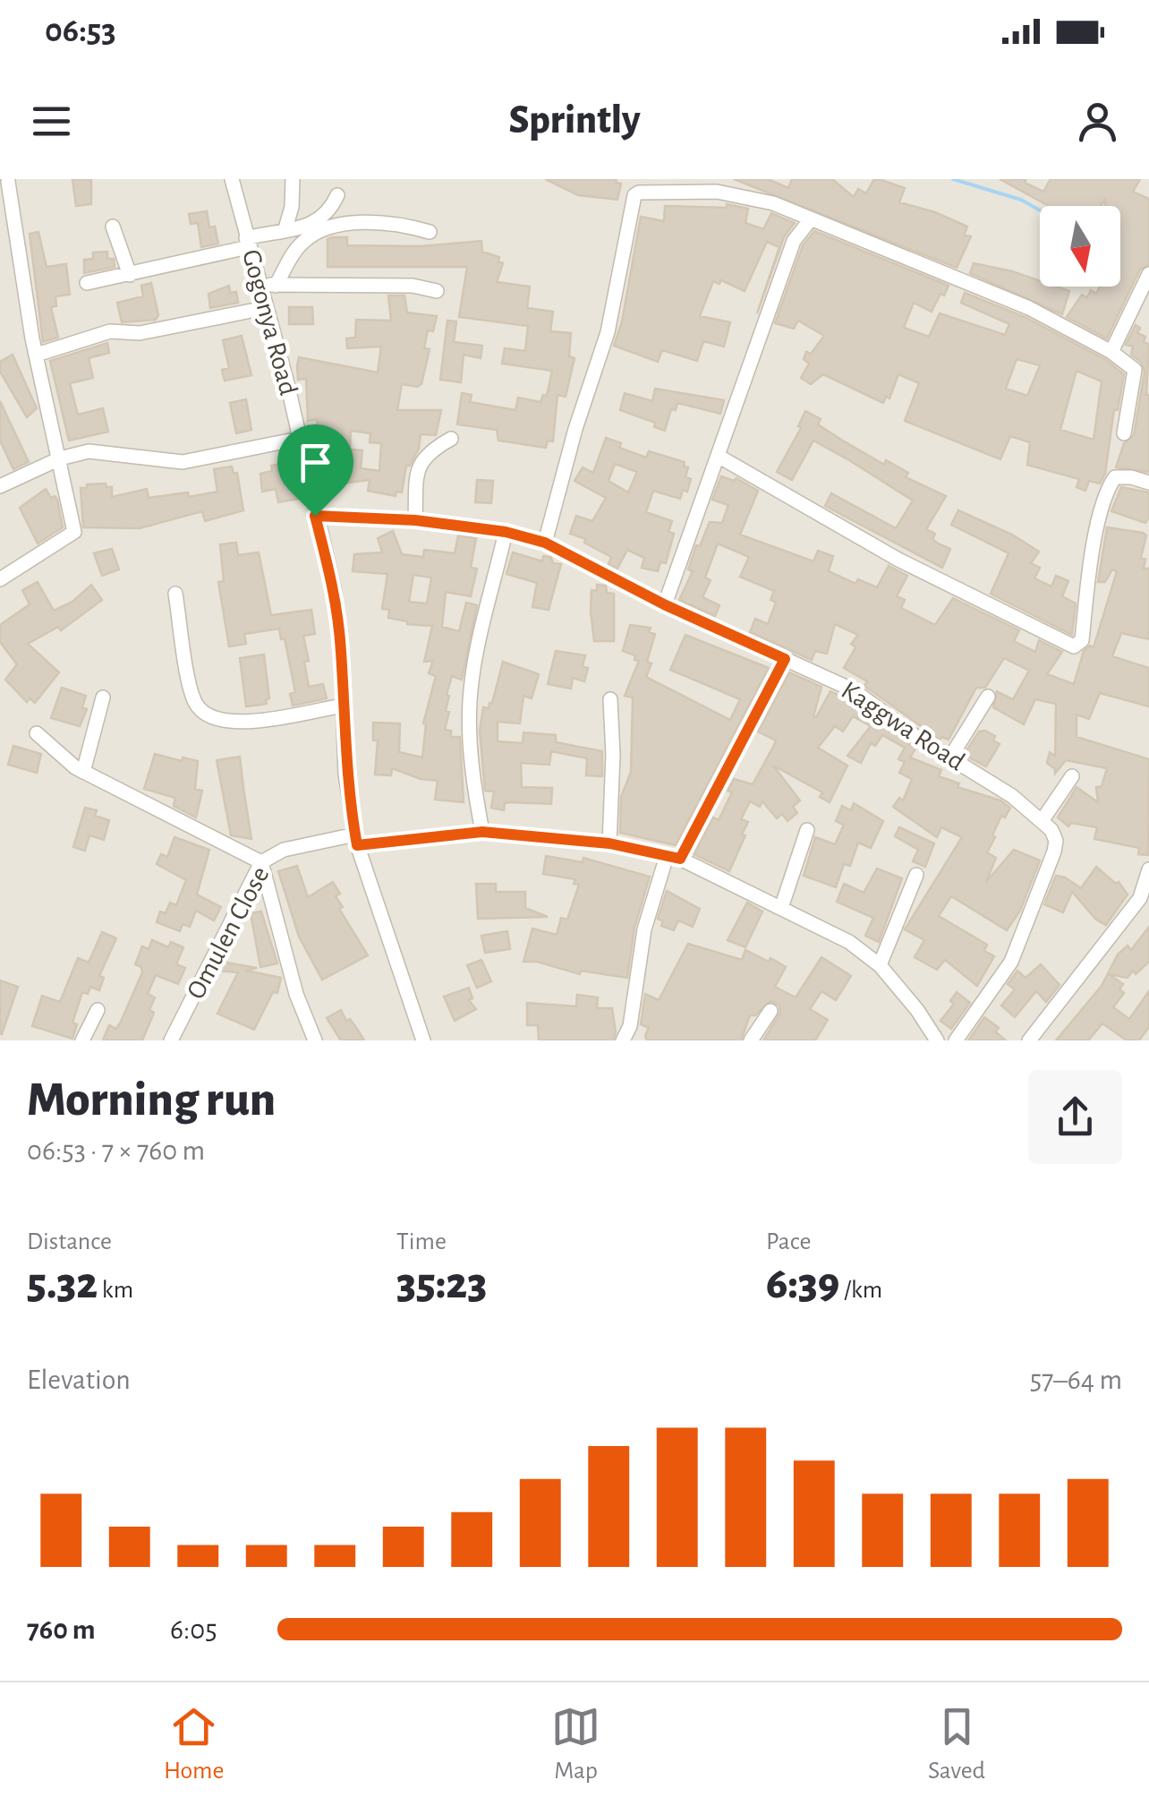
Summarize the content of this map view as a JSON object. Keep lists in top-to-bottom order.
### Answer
{
  "streets": {
    "street": ["Gogonya Road", "Kaggwa Road", "Omulen Close"]
  },
  "crossings": [
    ["Gogonya Road", "Kaggwa Road"],
    ["Gogonya Road", "Omulen Close"]
  ],
  "north": "bottom",
  "page": {
    "status": "06:53",
    "header": "Sprintly",
    "heading": ["Morning run", "06:53 · 7 × 760 m"],
    "stats": [
      ["Distance", "5.32 km"],
      ["Time", "35:23"],
      ["Pace", "6:39 /km"]
    ],
    "chart": ["Elevation", "57–64 m"],
    "list": [
      {
        "name": "760 m",
        "note": "6:05"
      }
    ],
    "tabs": ["Home", "Map", "Saved"]
  }
}
